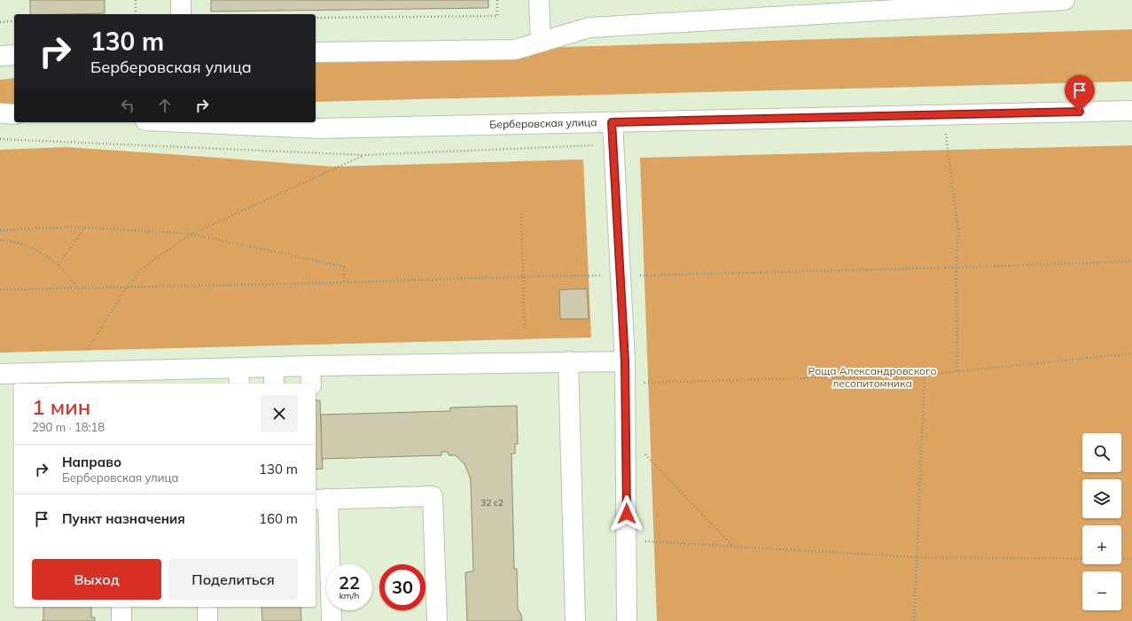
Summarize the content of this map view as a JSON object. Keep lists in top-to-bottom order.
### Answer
{
  "streets": {
    "street": ["Берберовская улица"]
  },
  "parks": ["Роща Александровского лесопитомника"],
  "house_numbers": ["32 с2"],
  "page": {
    "turn": ["130 m", "Берберовская улица"],
    "heading": ["1 мин", "290 m · 18:18"],
    "map_buttons": ["+", "−"],
    "list": [
      {
        "name": "Направо",
        "note": "Берберовская улица",
        "value": "130 m"
      },
      {
        "name": "Пункт назначения",
        "value": "160 m"
      }
    ],
    "buttons": ["Выход", "Поделиться"],
    "speed": "22 km/h",
    "limit": "30"
  }
}
